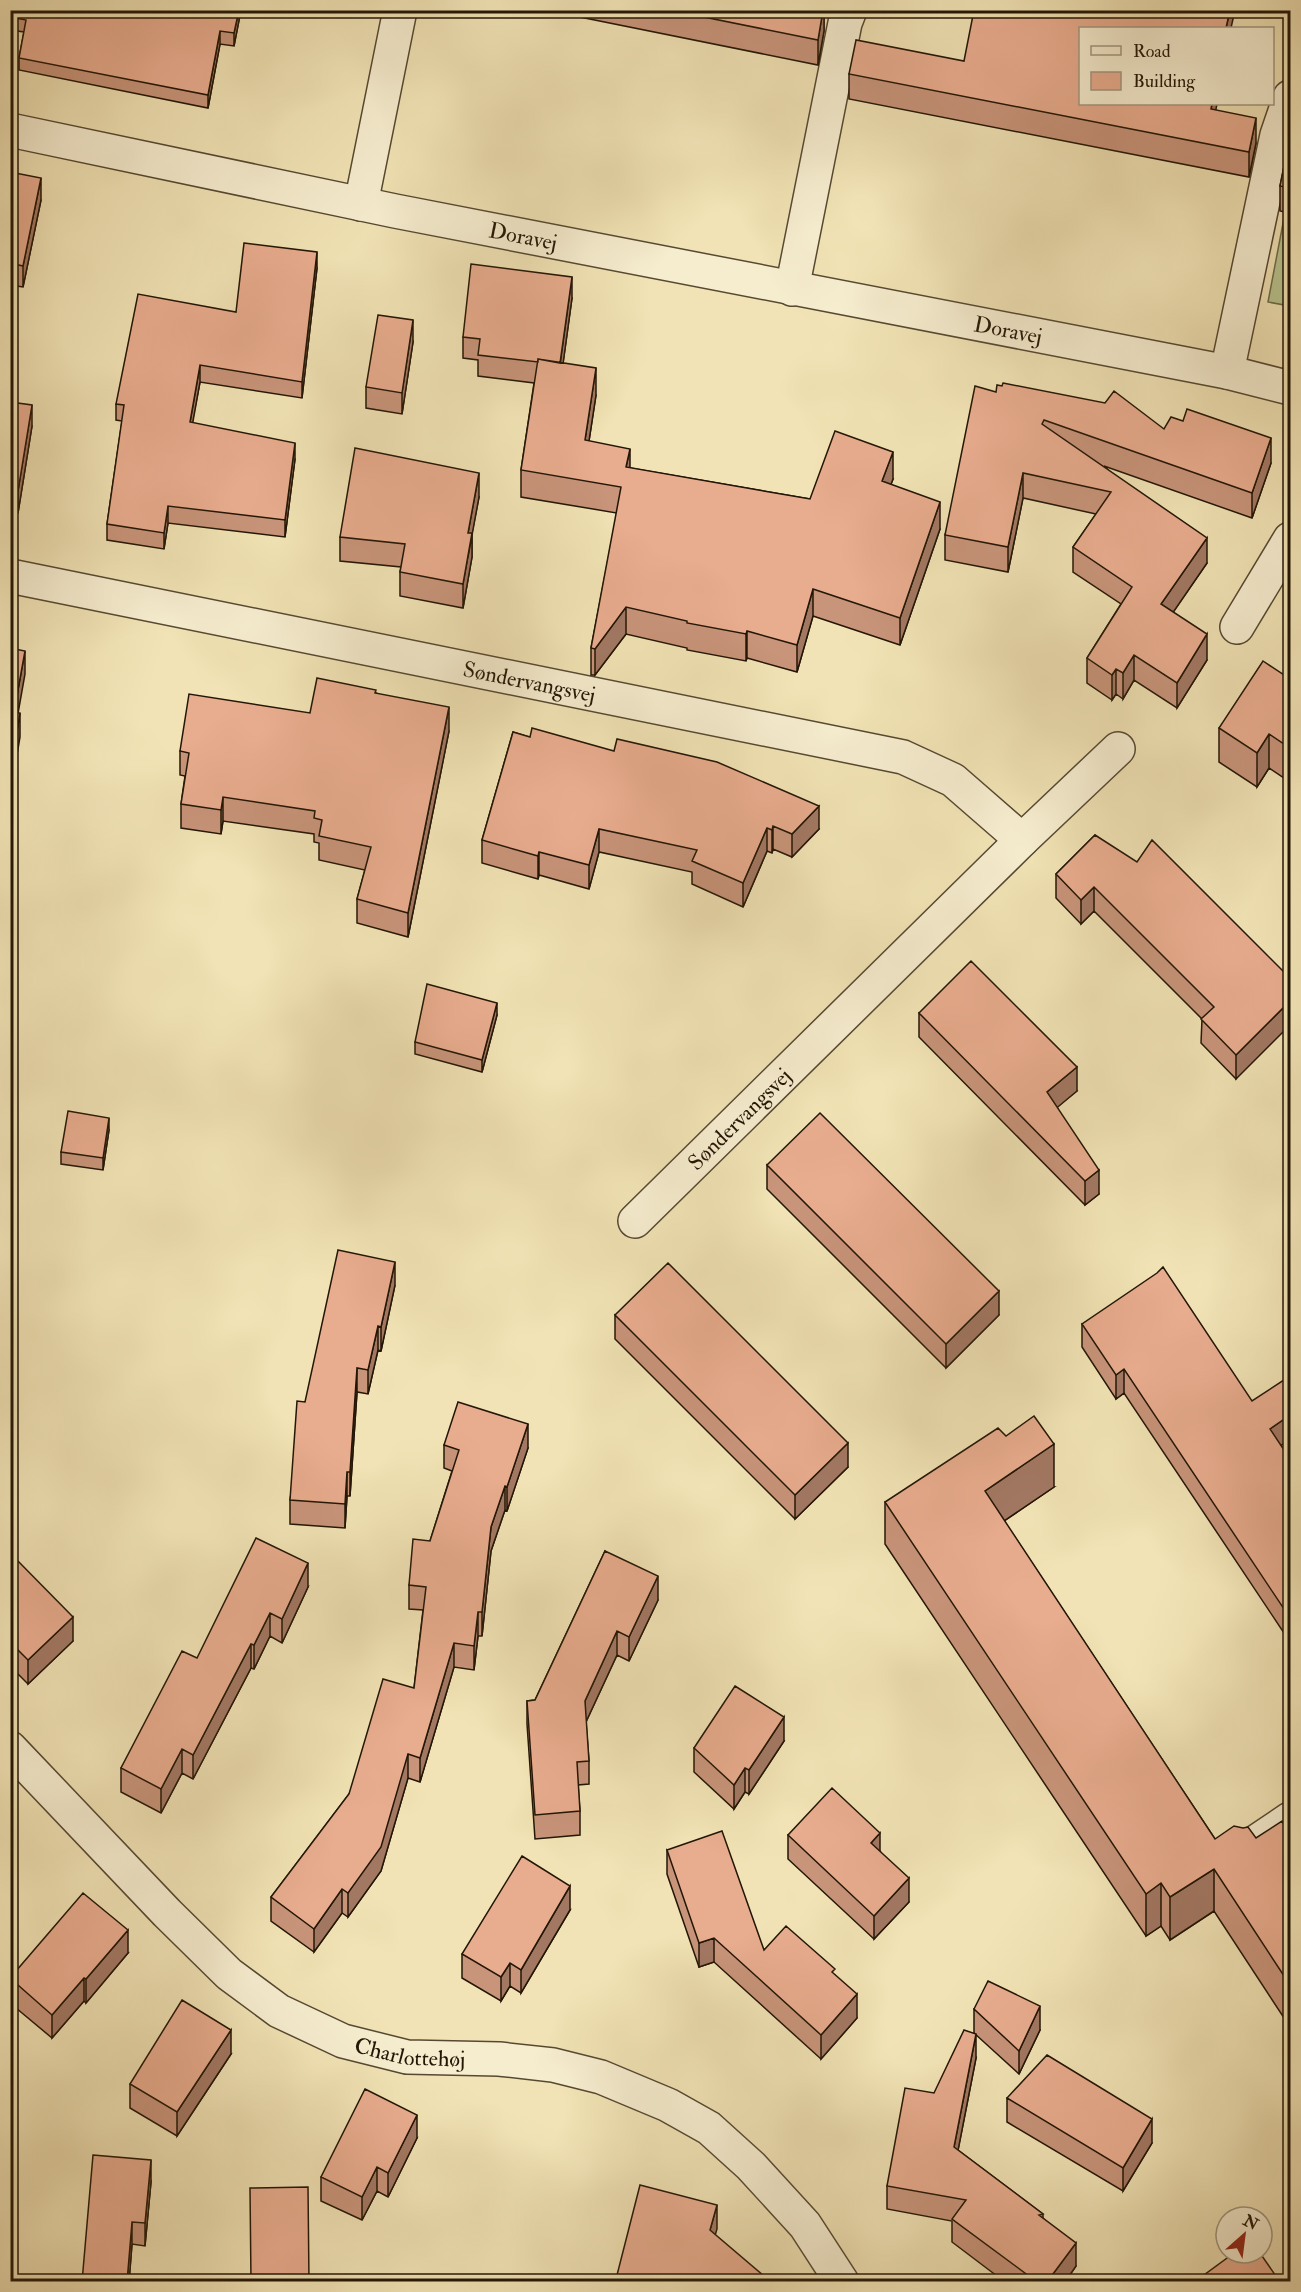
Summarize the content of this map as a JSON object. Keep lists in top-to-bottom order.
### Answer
{
  "streets": {
    "street": ["Doravej", "Søndervangsvej", "Charlottehøj"]
  },
  "legend": ["Road", "Building"],
  "north": "top right"
}
